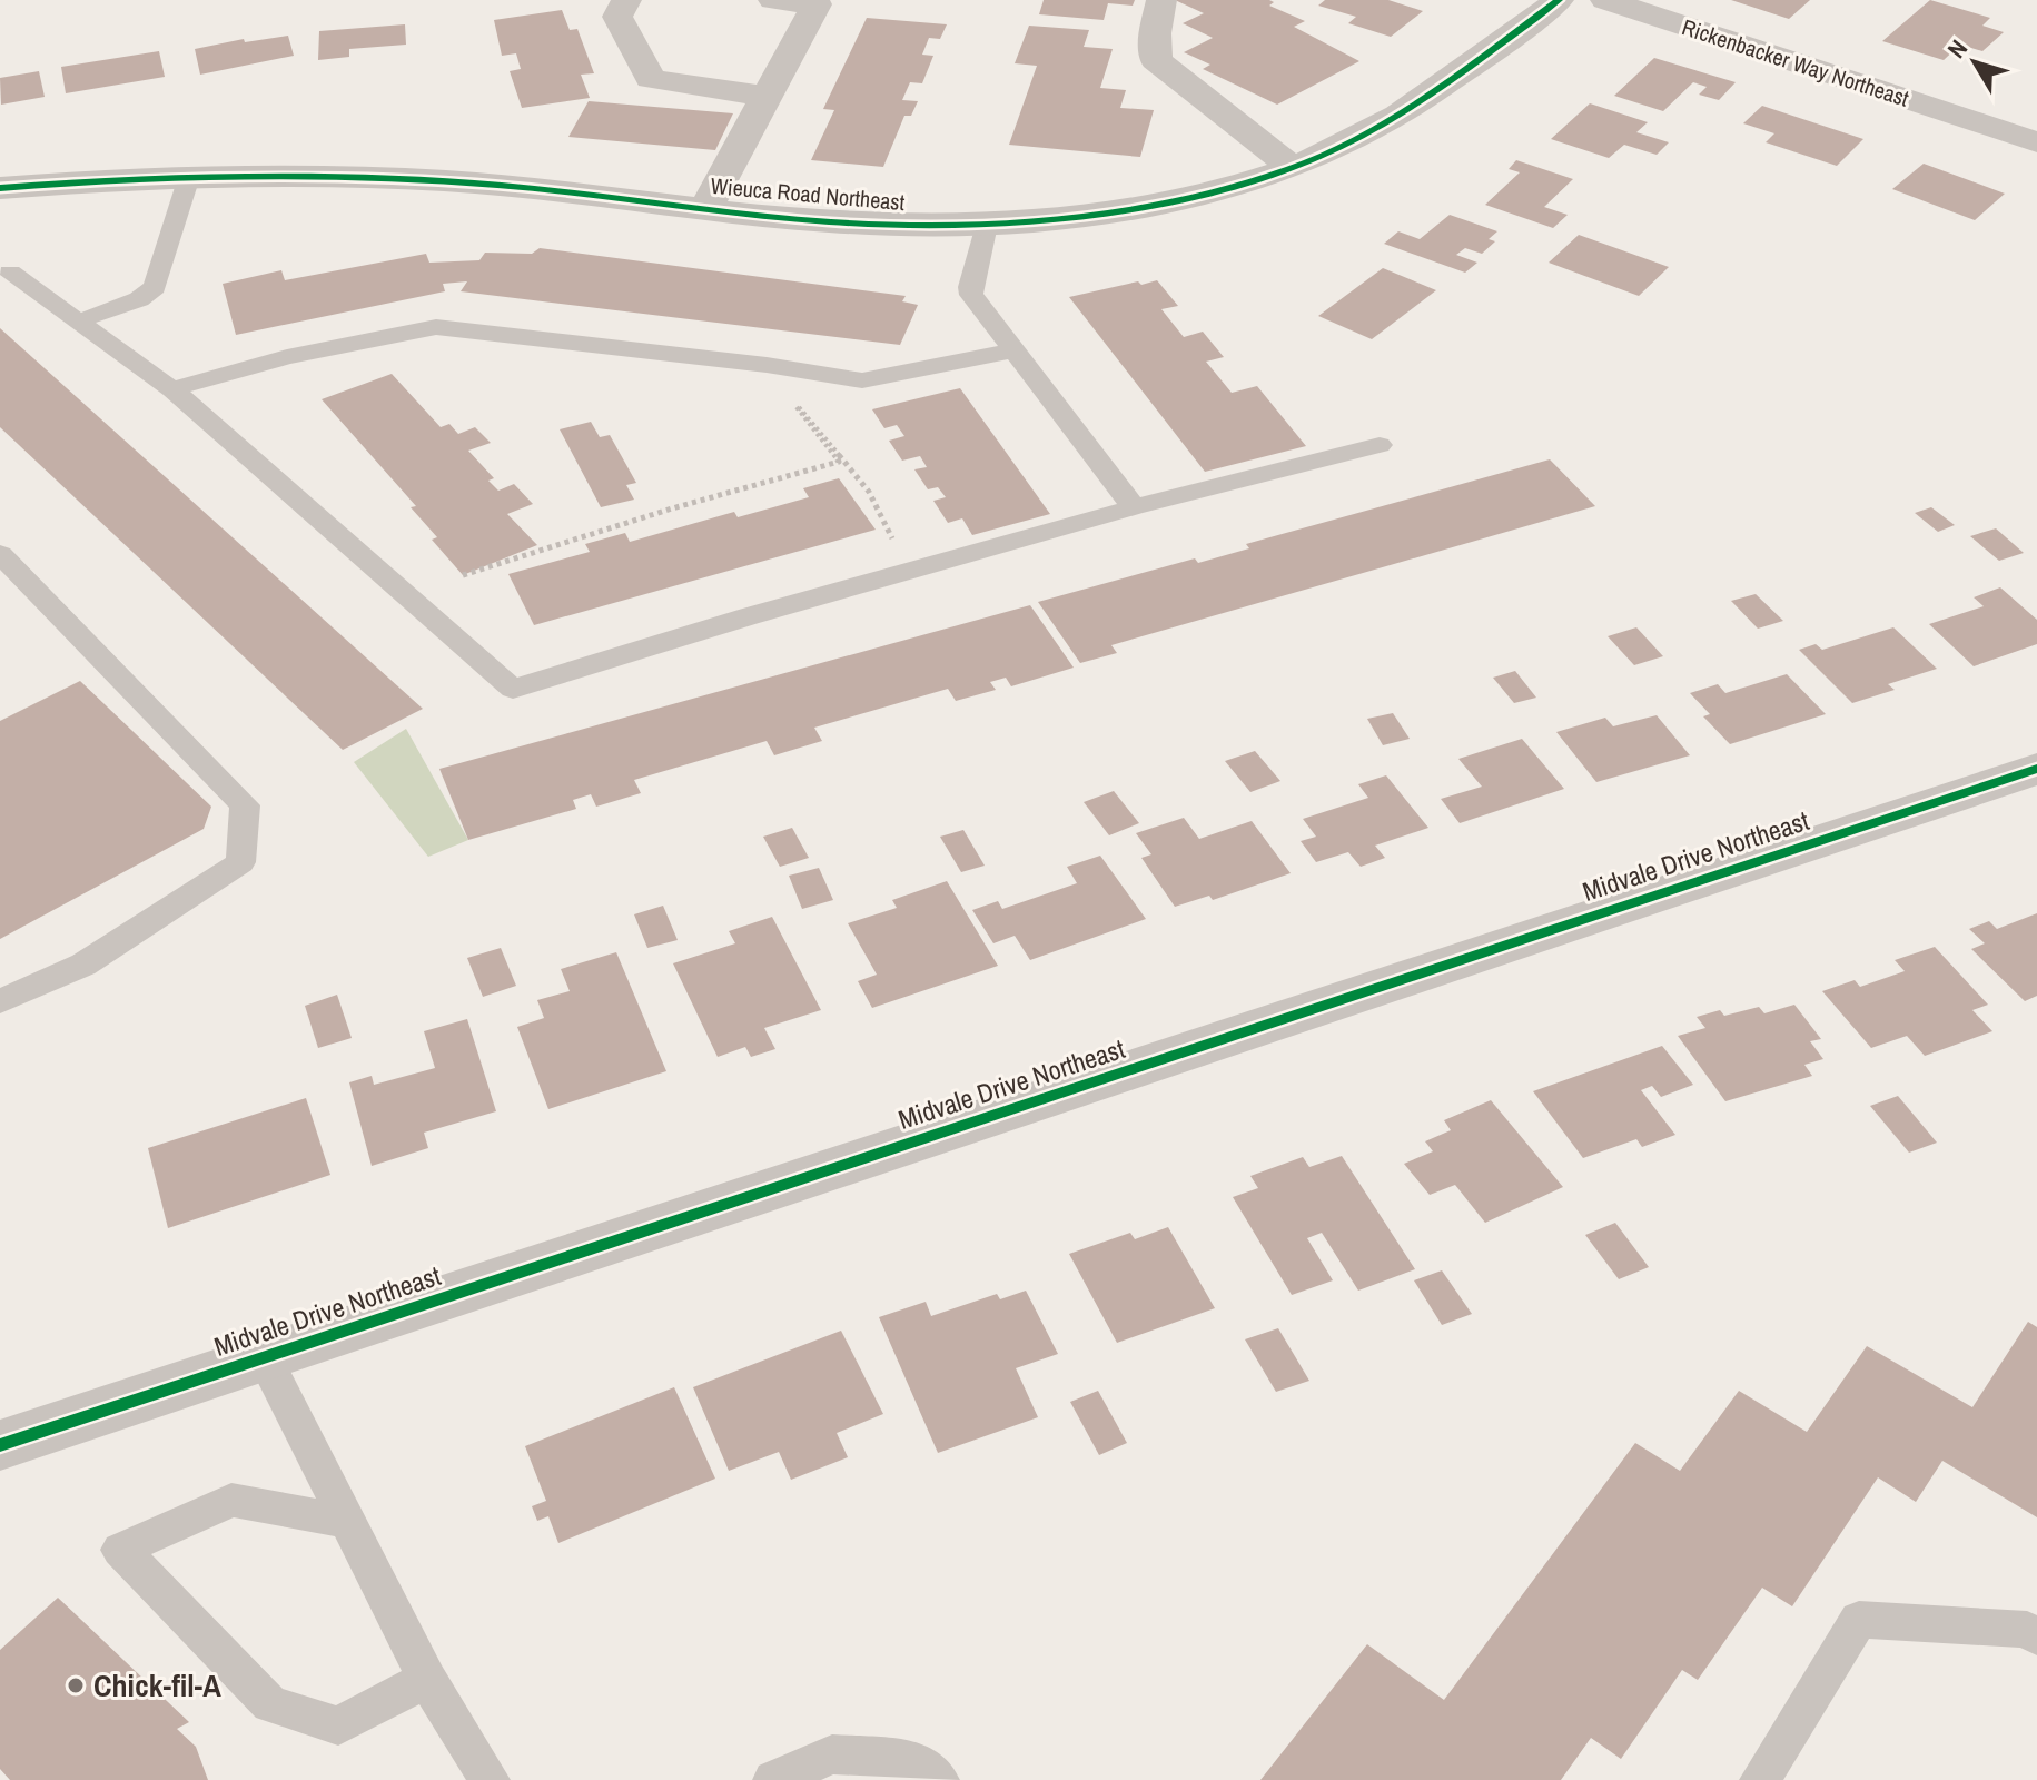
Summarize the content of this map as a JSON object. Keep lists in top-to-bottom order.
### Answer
{
  "streets": {
    "street": ["Rickenbacker Way Northeast", "Wieuca Road Northeast", "Midvale Drive Northeast"]
  },
  "places": ["Chick-fil-A"],
  "north": "top left"
}
